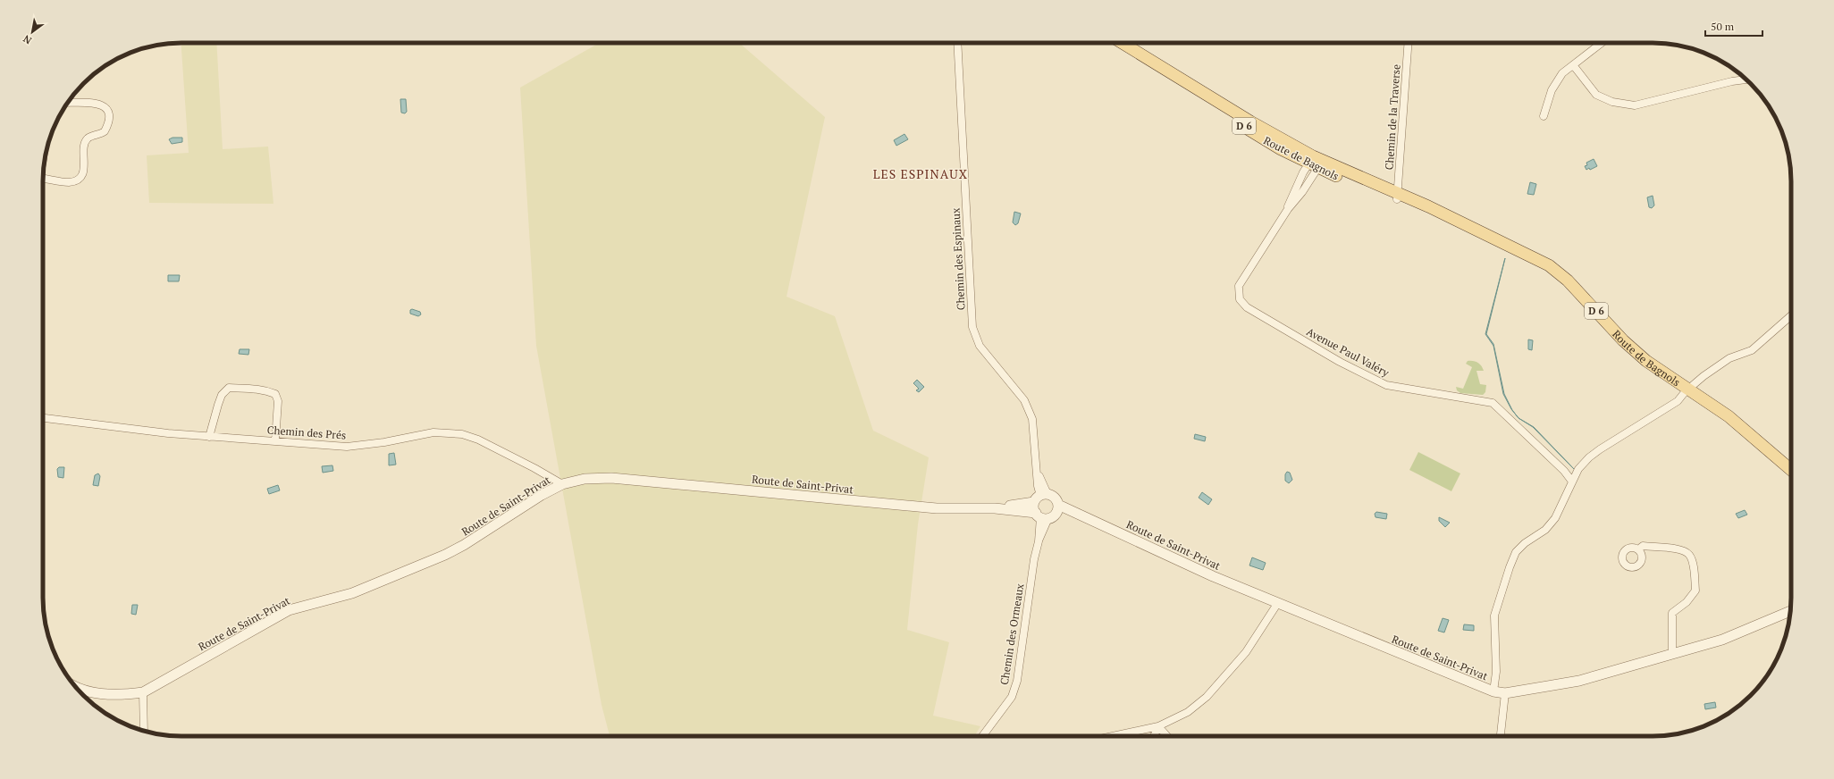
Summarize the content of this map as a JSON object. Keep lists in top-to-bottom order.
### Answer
{
  "streets": {
    "main road": ["D 6", "Route de Bagnols"],
    "street": [
      "Chemin de la Traverse",
      "Chemin des Espinaux",
      "Avenue Paul Valéry",
      "Chemin des Prés",
      "Route de Saint-Privat",
      "Chemin des Ormeaux"
    ]
  },
  "crossings": [
    ["Chemin de la Traverse", "Route de Bagnols"],
    ["Route de Bagnols", "Avenue Paul Valéry"],
    ["Chemin des Espinaux", "Route de Saint-Privat"],
    ["Chemin des Prés", "Route de Saint-Privat"],
    ["Route de Saint-Privat", "Chemin des Ormeaux"]
  ],
  "districts": ["LES ESPINAUX"],
  "scale_bar": "50 m",
  "north": "bottom left"
}
